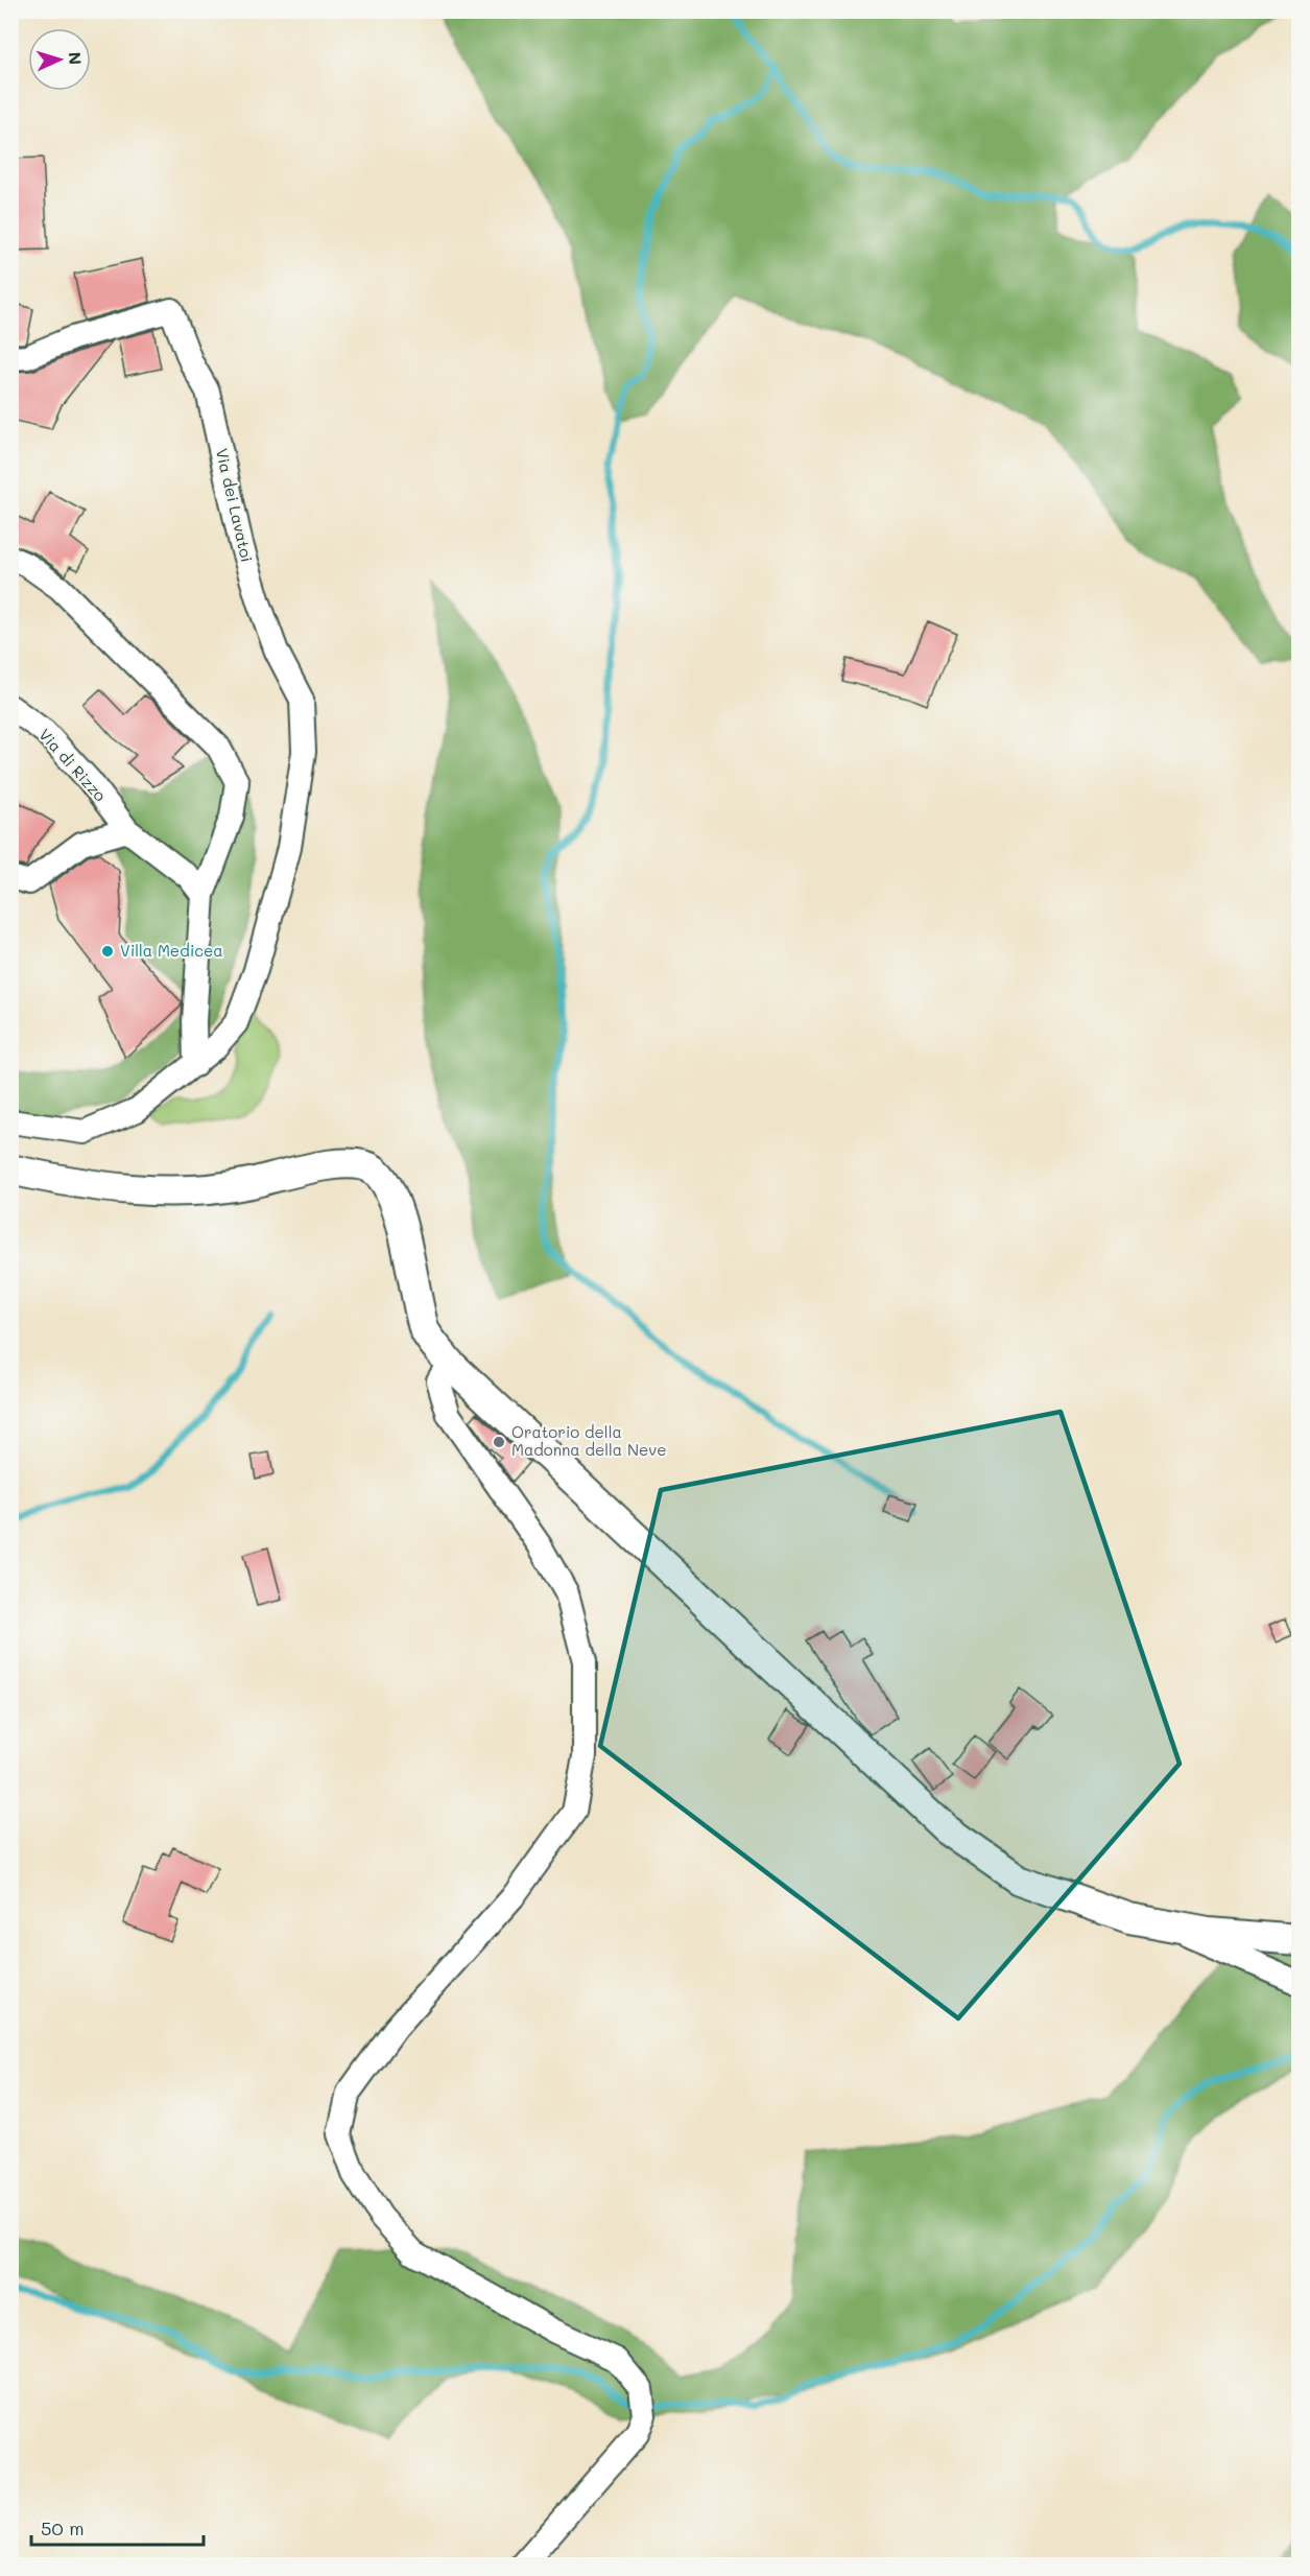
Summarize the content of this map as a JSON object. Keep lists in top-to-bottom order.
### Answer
{
  "streets": {
    "street": ["Via dei Lavatoi", "Via di Rizzo"]
  },
  "places": ["Villa Medicea", "Oratorio della Madonna della Neve"],
  "scale_bar": "50 m",
  "north": "right"
}
